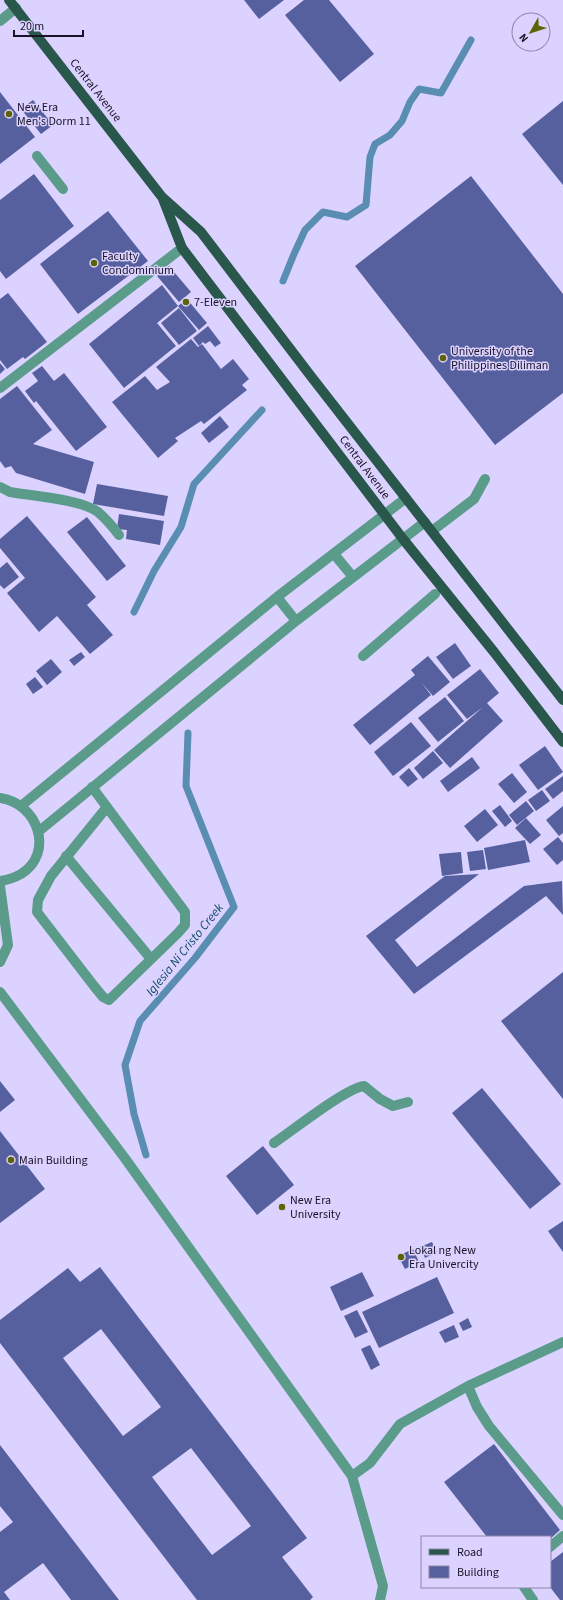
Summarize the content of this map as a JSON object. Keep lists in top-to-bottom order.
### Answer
{
  "streets": {
    "main road": ["Central Avenue"]
  },
  "water": ["Iglesia Ni Cristo Creek"],
  "places": [
    "New Era Men's Dorm 11",
    "Faculty Condominium",
    "7-Eleven",
    "University of the Philippines Diliman",
    "Main Building",
    "New Era University",
    "Lokal ng New Era Univercity"
  ],
  "legend": ["Road", "Building"],
  "scale_bar": "20 m",
  "north": "bottom left"
}
